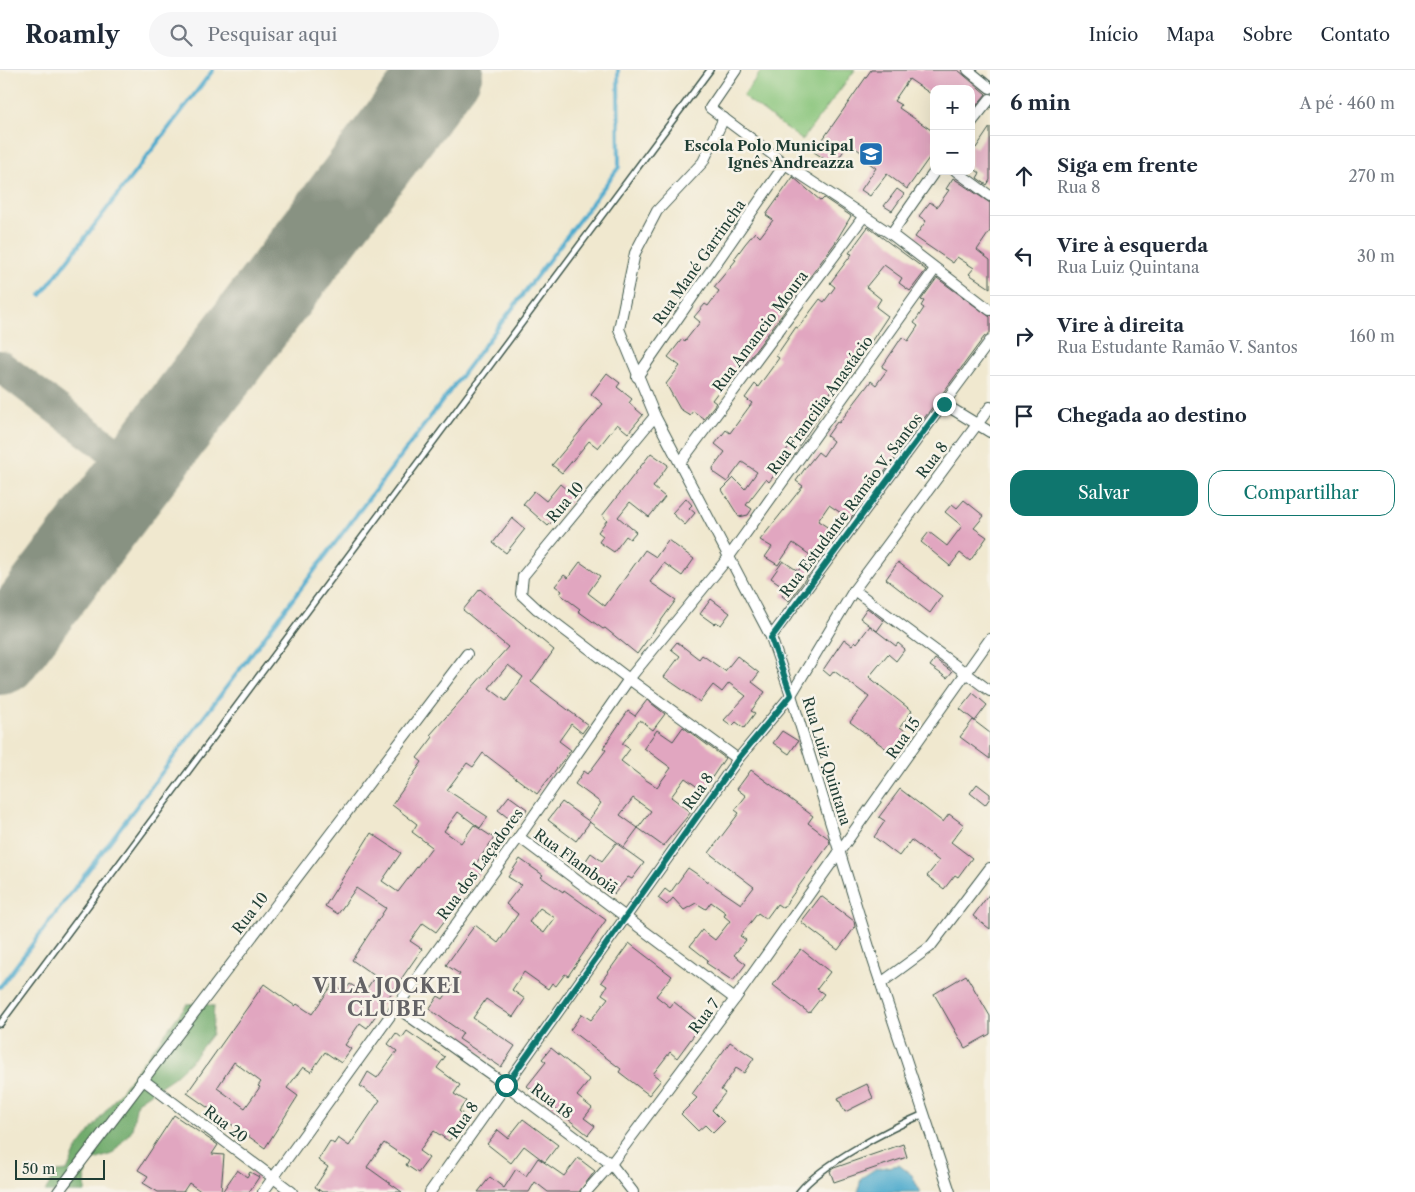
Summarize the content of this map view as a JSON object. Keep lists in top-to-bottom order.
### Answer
{
  "streets": {
    "street": [
      "Rua Mané Garrincha",
      "Rua Amancio Moura",
      "Rua Francilia Anastácio",
      "Rua 8",
      "Rua 10",
      "Rua Estudante Ramão V. Santos",
      "Rua 15",
      "Rua Luiz Quintana",
      "Rua Flamboiã",
      "Rua dos Laçadores",
      "Rua 7",
      "Rua 18",
      "Rua 20"
    ]
  },
  "crossings": [
    ["Rua Mané Garrincha", "Rua Luiz Quintana"],
    ["Rua Amancio Moura", "Rua Luiz Quintana"],
    ["Rua Francilia Anastácio", "Rua Luiz Quintana"],
    ["Rua Francilia Anastácio", "Rua dos Laçadores"],
    ["Rua 8", "Rua Luiz Quintana"],
    ["Rua 8", "Rua Flamboiã"],
    ["Rua 8", "Rua 18"],
    ["Rua 10", "Rua Luiz Quintana"],
    ["Rua 10", "Rua dos Laçadores"],
    ["Rua 10", "Rua 20"],
    ["Rua Estudante Ramão V. Santos", "Rua Luiz Quintana"],
    ["Rua 15", "Rua Luiz Quintana"],
    ["Rua 15", "Rua 7"],
    ["Rua Luiz Quintana", "Rua dos Laçadores"],
    ["Rua Luiz Quintana", "Rua 7"],
    ["Rua Flamboiã", "Rua dos Laçadores"],
    ["Rua Flamboiã", "Rua 7"],
    ["Rua dos Laçadores", "Rua 18"],
    ["Rua dos Laçadores", "Rua 20"],
    ["Rua 7", "Rua 18"]
  ],
  "districts": ["VILA JOCKEI CLUBE"],
  "places": {
    "school or university": ["Escola Polo Municipal Ignês Andreazza"]
  },
  "scale_bar": "50 m",
  "page": {
    "header": "Roamly",
    "search": "Pesquisar aqui",
    "nav": [
      "Início",
      "Mapa",
      "Sobre",
      "Contato"
    ],
    "heading": ["6 min", "A pé · 460 m"],
    "map_buttons": ["+", "−"],
    "list": [
      ["Siga em frente", "Rua 8", "270 m"],
      ["Vire à esquerda", "Rua Luiz Quintana", "30 m"],
      ["Vire à direita", "Rua Estudante Ramão V. Santos", "160 m"],
      "Chegada ao destino"
    ],
    "buttons": ["Salvar", "Compartilhar"],
    "scale": "50 m"
  }
}
